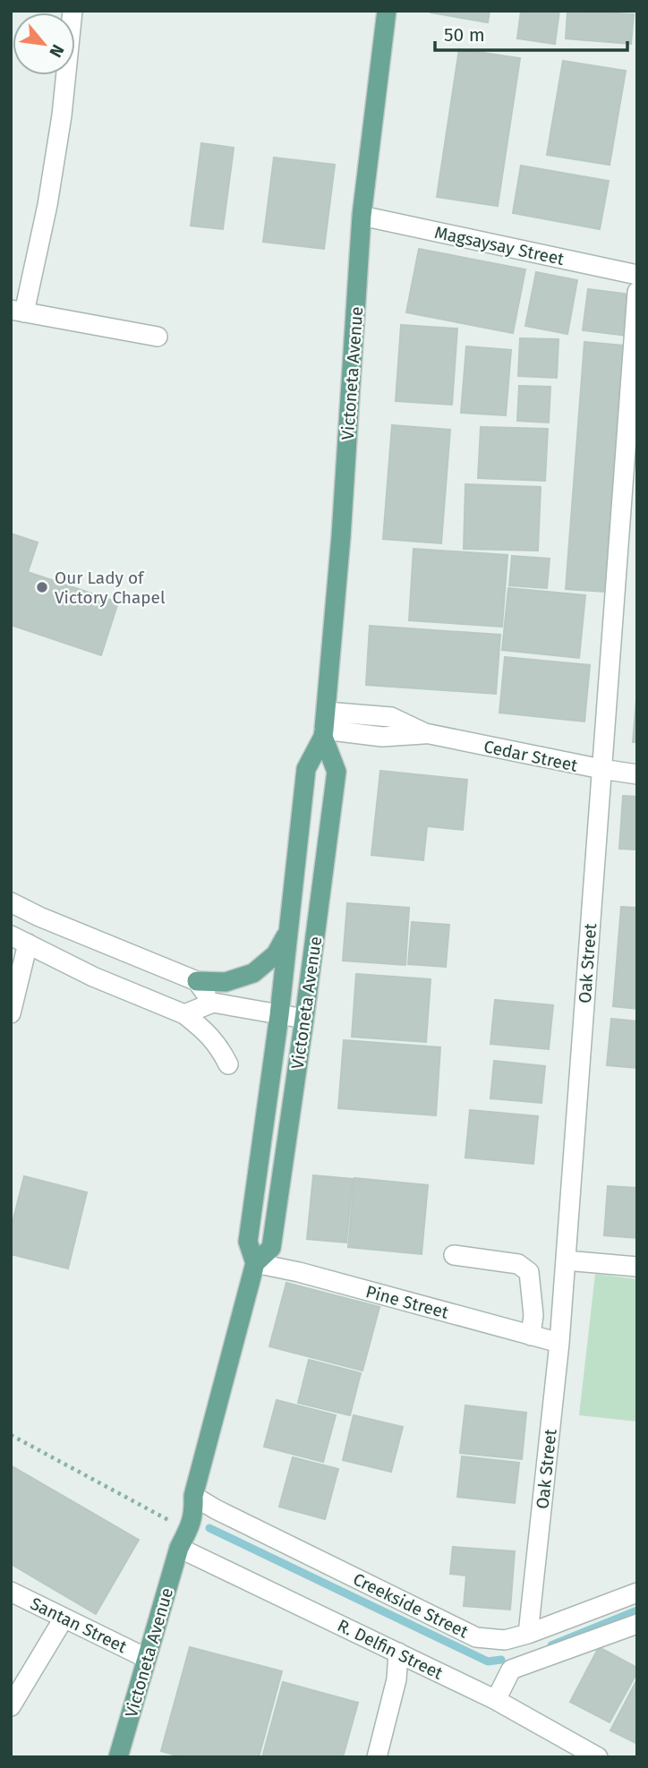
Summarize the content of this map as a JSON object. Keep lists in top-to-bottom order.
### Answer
{
  "streets": {
    "main road": ["Victoneta Avenue"],
    "street": [
      "Magsaysay Street",
      "Cedar Street",
      "Oak Street",
      "Pine Street",
      "Creekside Street",
      "Santan Street",
      "R. Delfin Street"
    ]
  },
  "crossings": [
    ["Magsaysay Street", "Victoneta Avenue"],
    ["Victoneta Avenue", "Cedar Street"],
    ["Victoneta Avenue", "Pine Street"],
    ["Victoneta Avenue", "Creekside Street"],
    ["Victoneta Avenue", "Santan Street"],
    ["Victoneta Avenue", "R. Delfin Street"],
    ["Cedar Street", "Oak Street"],
    ["Oak Street", "Pine Street"],
    ["Oak Street", "Creekside Street"]
  ],
  "places": ["Our Lady of Victory Chapel"],
  "scale_bar": "50 m",
  "north": "bottom right"
}
